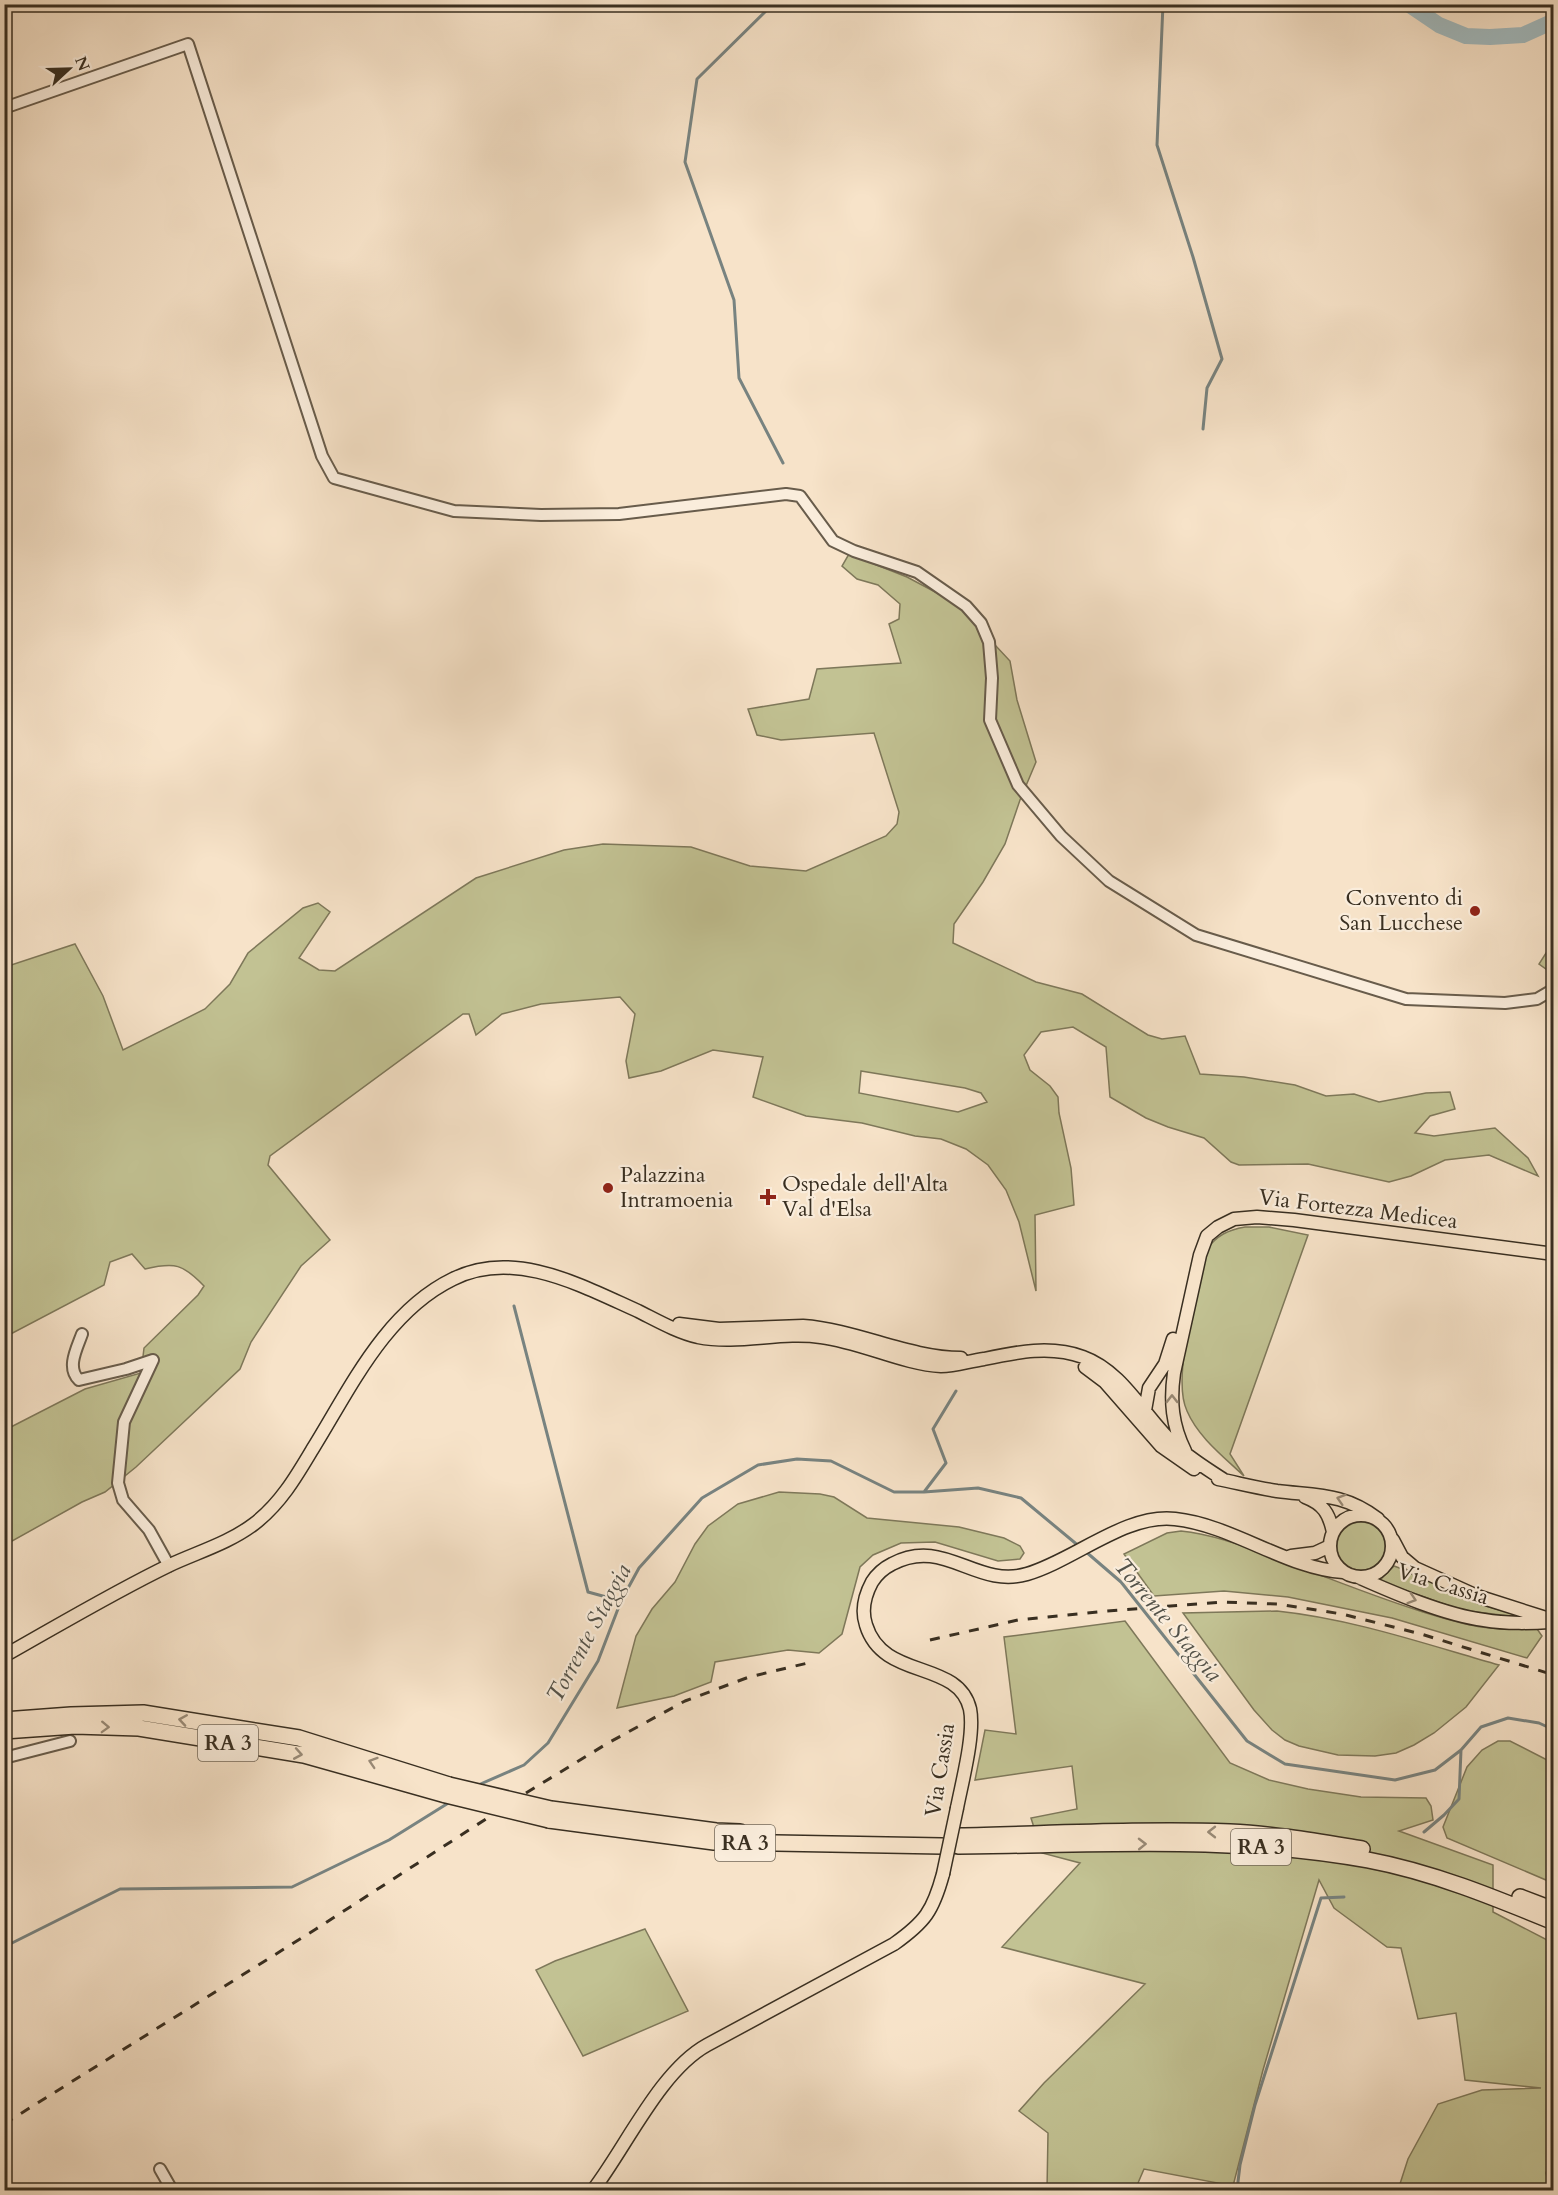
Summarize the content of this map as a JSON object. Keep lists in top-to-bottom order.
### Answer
{
  "streets": {
    "highway": ["RA 3"],
    "main road": ["Via Fortezza Medicea", "Via Cassia"]
  },
  "water": ["Torrente Staggia"],
  "places": {
    "other": ["Convento di San Lucchese", "Palazzina Intramoenia"],
    "health": ["Ospedale dell'Alta Val d'Elsa"]
  },
  "north": "right"
}
